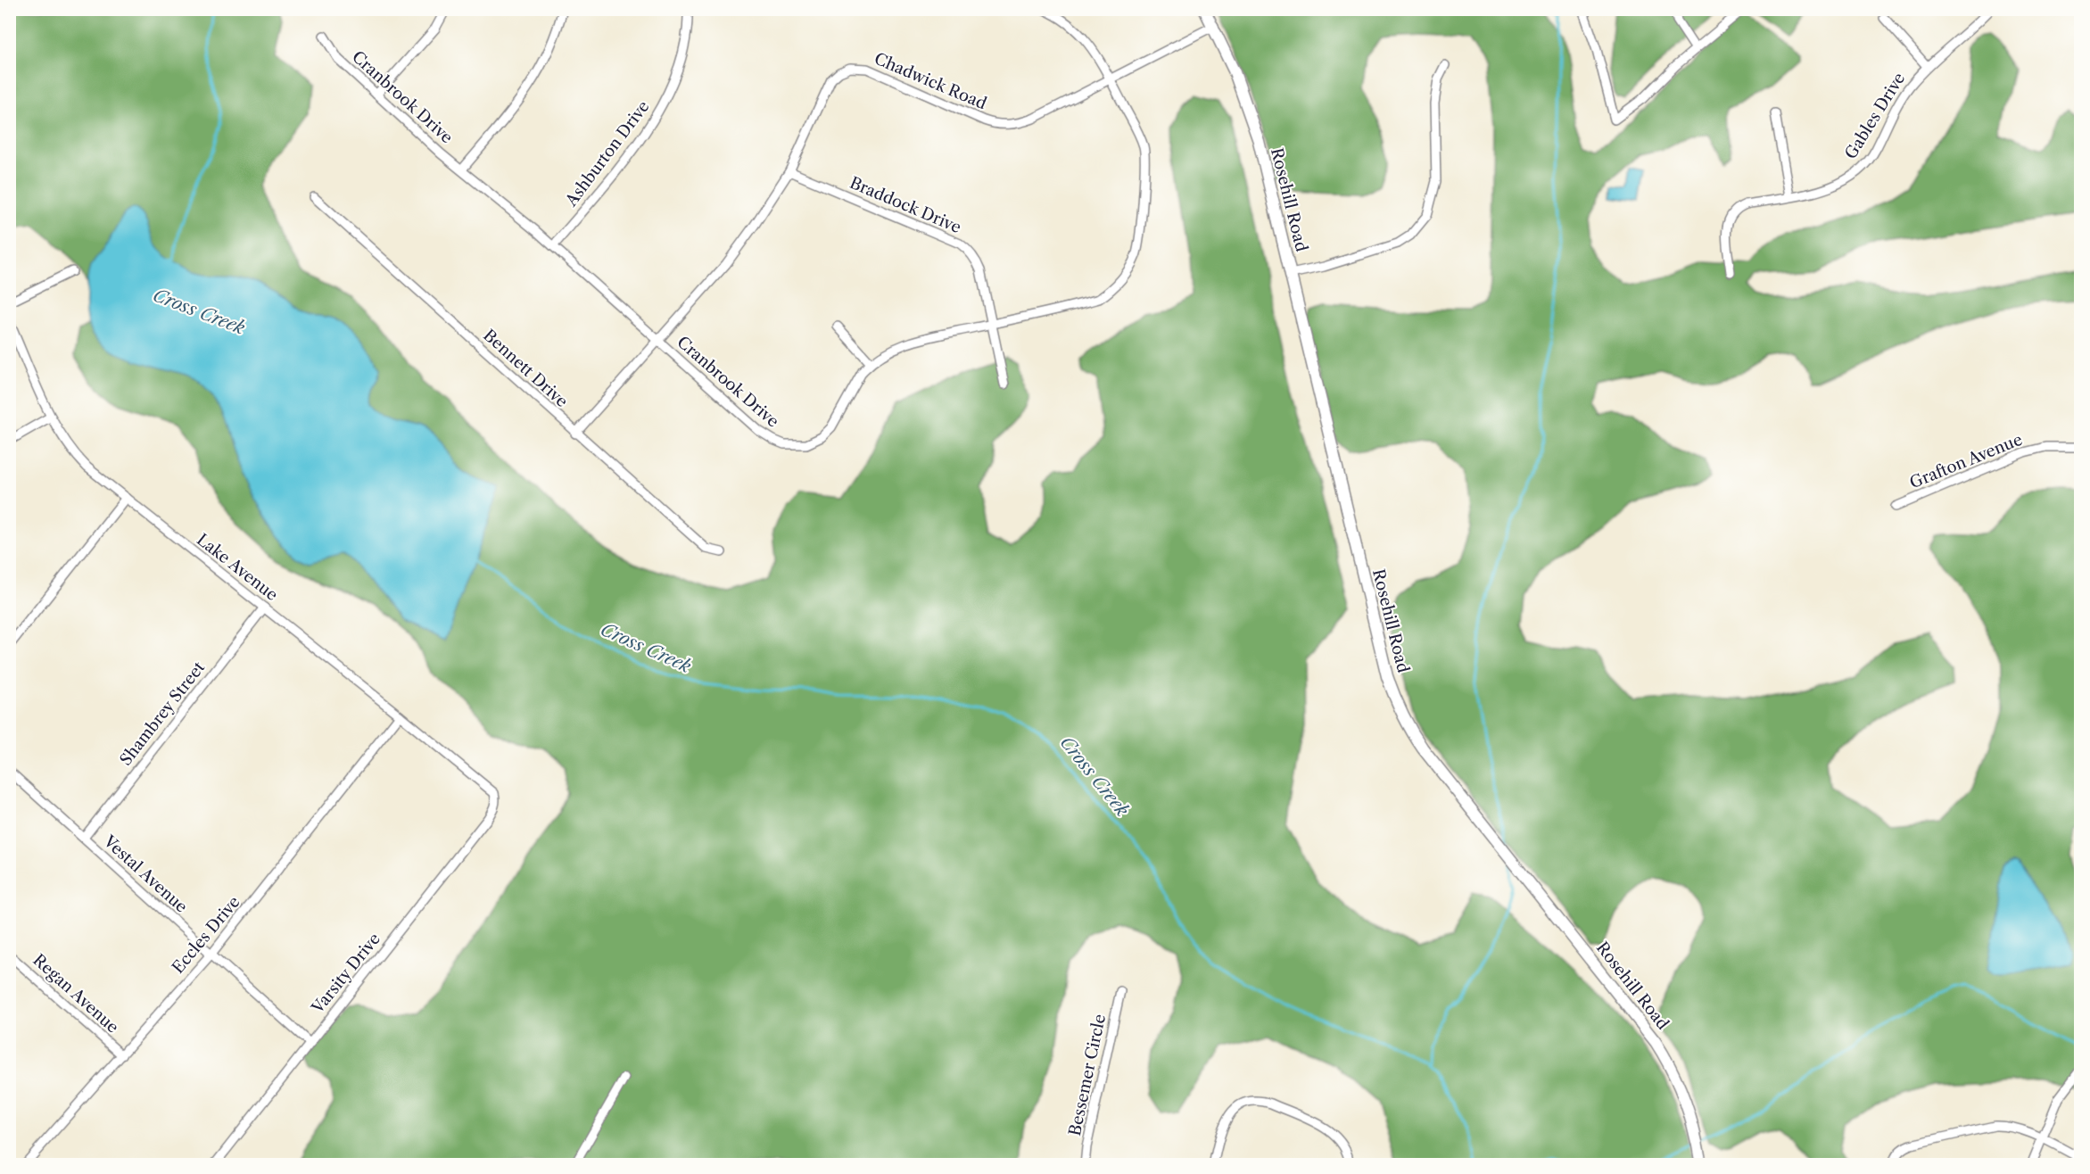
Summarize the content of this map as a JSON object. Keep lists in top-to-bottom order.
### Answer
{
  "streets": {
    "main road": ["Rosehill Road"],
    "street": [
      "Chadwick Road",
      "Cranbrook Drive",
      "Gables Drive",
      "Ashburton Drive",
      "Braddock Drive",
      "Bennett Drive",
      "Grafton Avenue",
      "Lake Avenue",
      "Shambrey Street",
      "Vestal Avenue",
      "Eccles Drive",
      "Varsity Drive",
      "Regan Avenue",
      "Bessemer Circle"
    ]
  },
  "crossings": [
    ["Chadwick Road", "Cranbrook Drive"],
    ["Chadwick Road", "Rosehill Road"],
    ["Chadwick Road", "Braddock Drive"],
    ["Chadwick Road", "Bennett Drive"],
    ["Cranbrook Drive", "Ashburton Drive"],
    ["Cranbrook Drive", "Braddock Drive"],
    ["Lake Avenue", "Shambrey Street"],
    ["Lake Avenue", "Eccles Drive"],
    ["Lake Avenue", "Varsity Drive"],
    ["Shambrey Street", "Vestal Avenue"],
    ["Vestal Avenue", "Eccles Drive"],
    ["Vestal Avenue", "Varsity Drive"],
    ["Eccles Drive", "Regan Avenue"]
  ],
  "water": ["Cross Creek"]
}
